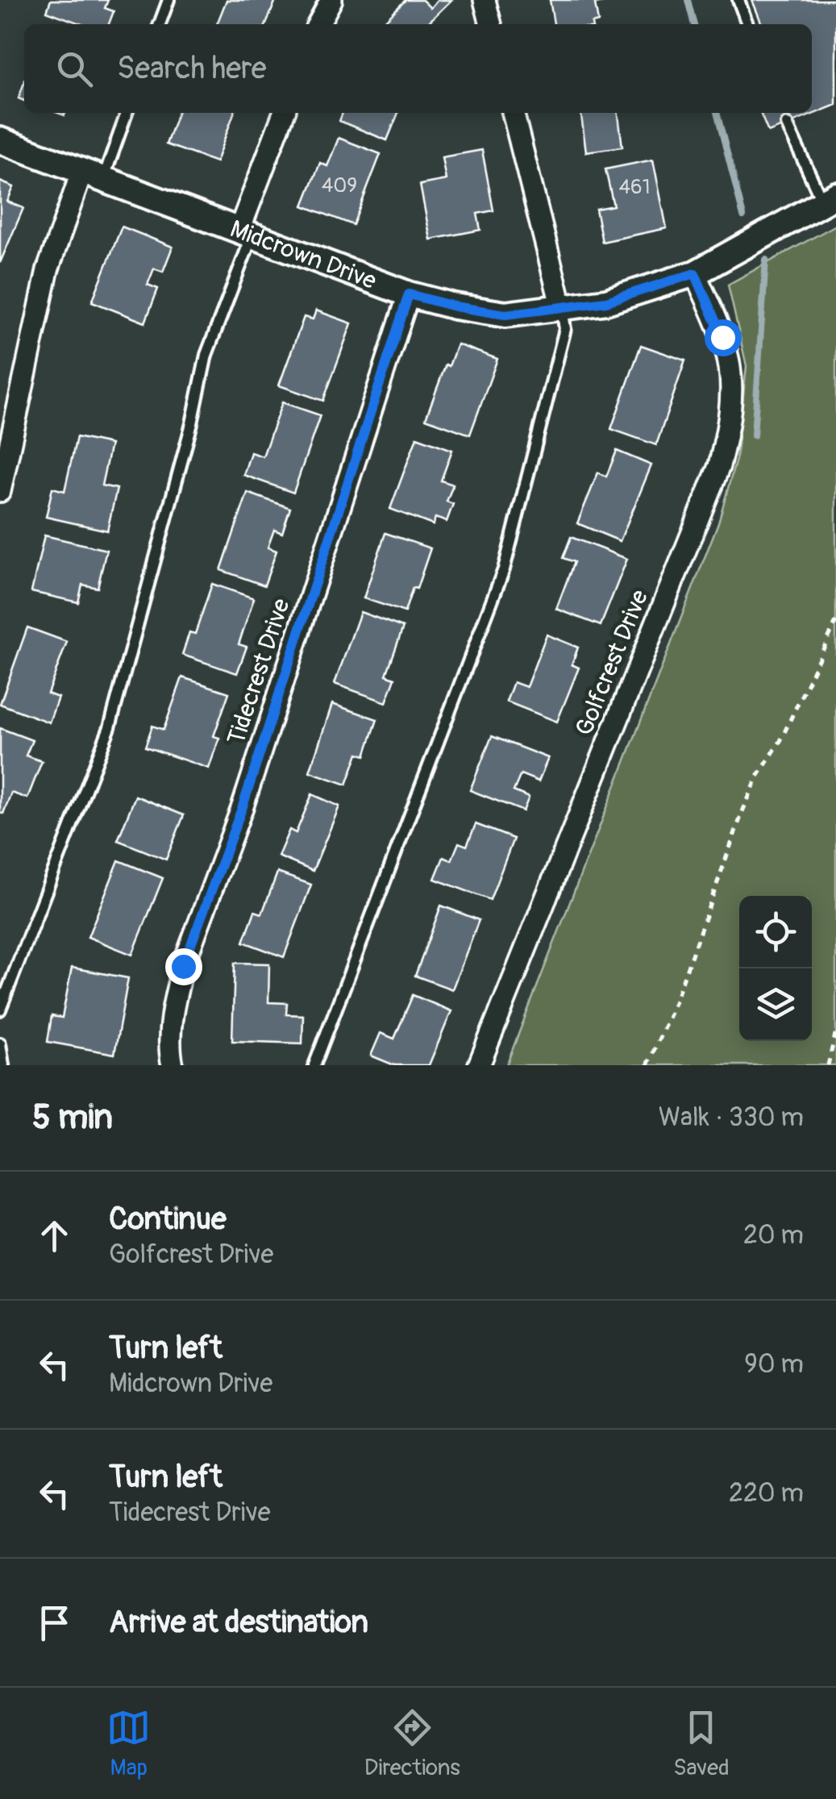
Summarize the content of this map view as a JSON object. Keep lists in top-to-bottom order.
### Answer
{
  "streets": {
    "street": ["Midcrown Drive", "Golfcrest Drive", "Tidecrest Drive"]
  },
  "crossings": [
    ["Midcrown Drive", "Golfcrest Drive"],
    ["Midcrown Drive", "Tidecrest Drive"]
  ],
  "house_numbers": ["409", "461"],
  "page": {
    "search": "Search here",
    "heading": ["5 min", "Walk · 330 m"],
    "list": [
      ["Continue", "Golfcrest Drive", "20 m"],
      ["Turn left", "Midcrown Drive", "90 m"],
      ["Turn left", "Tidecrest Drive", "220 m"],
      "Arrive at destination"
    ],
    "nav": ["Map", "Directions", "Saved"]
  }
}
